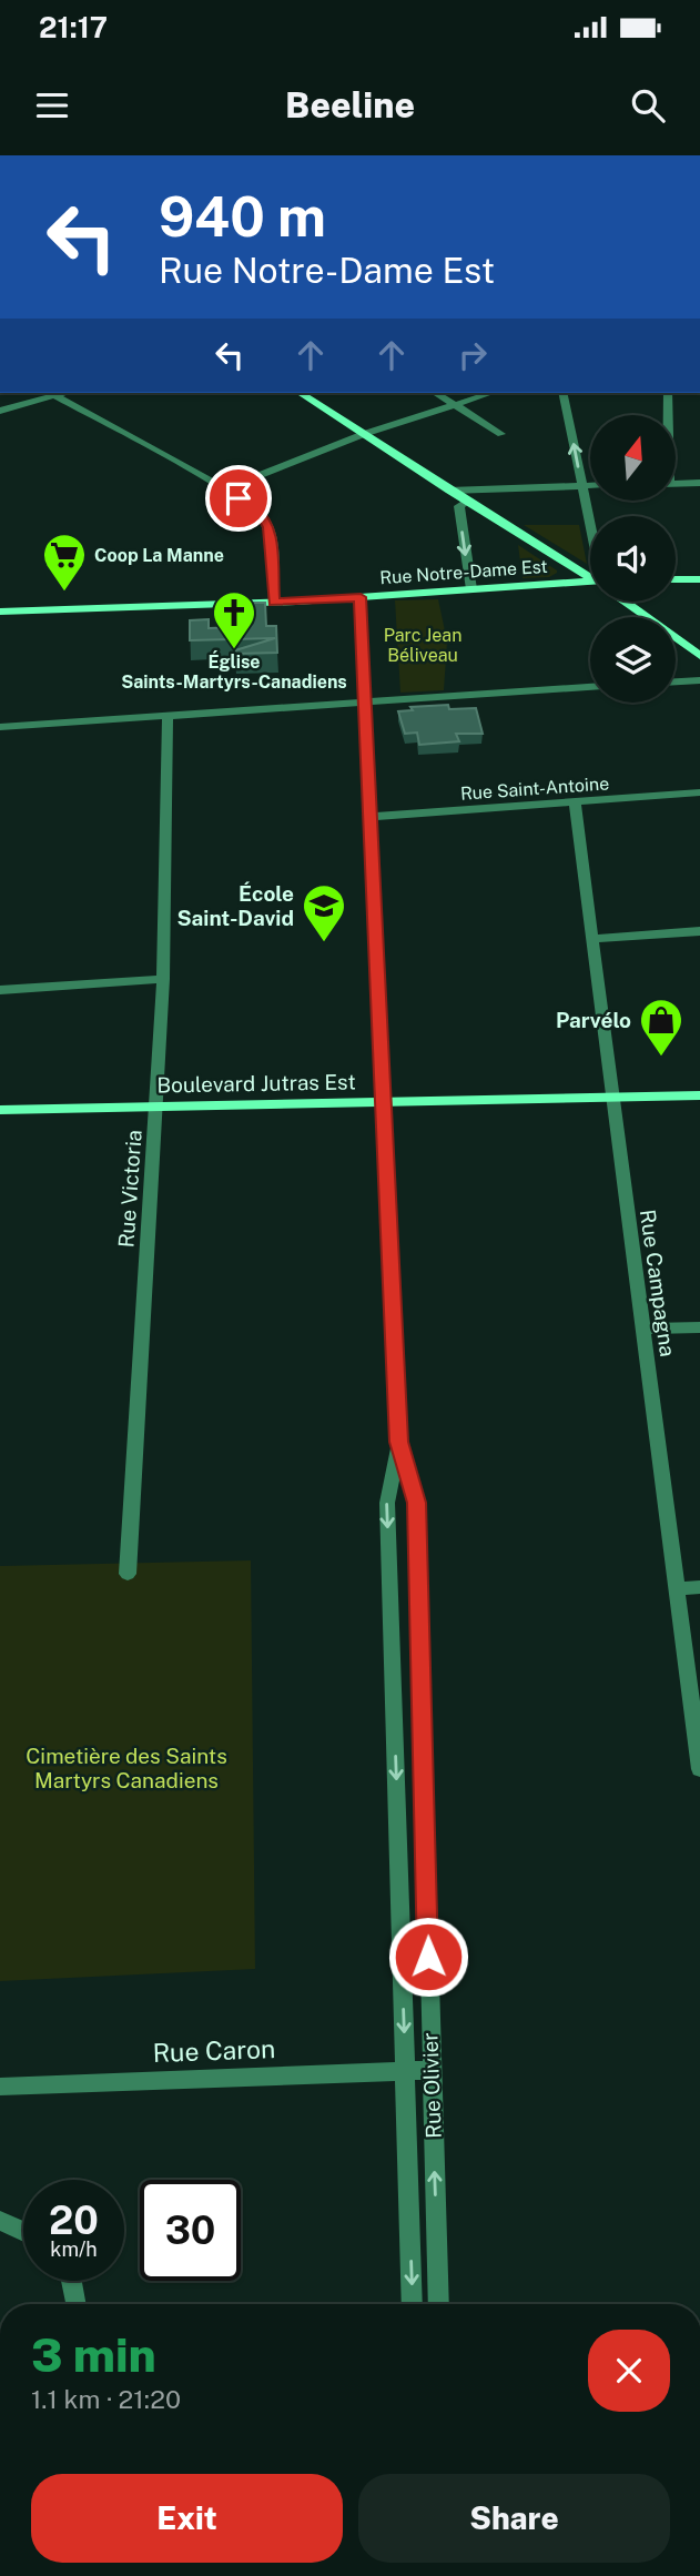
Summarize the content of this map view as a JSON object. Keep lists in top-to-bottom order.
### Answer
{
  "streets": {
    "street": [
      "Rue Notre-Dame Est",
      "Rue Saint-Antoine",
      "Boulevard Jutras Est",
      "Rue Victoria",
      "Rue Campagna",
      "Rue Caron",
      "Rue Olivier"
    ]
  },
  "crossings": [
    ["Rue Notre-Dame Est", "Rue Olivier"],
    ["Rue Saint-Antoine", "Rue Campagna"],
    ["Rue Saint-Antoine", "Rue Olivier"],
    ["Boulevard Jutras Est", "Rue Victoria"],
    ["Boulevard Jutras Est", "Rue Campagna"],
    ["Boulevard Jutras Est", "Rue Olivier"],
    ["Rue Caron", "Rue Olivier"]
  ],
  "parks": ["Parc Jean Béliveau", "Cimetière des Saints Martyrs Canadiens"],
  "places": {
    "supermarket": ["Coop La Manne"],
    "church": ["Église Saints-Martyrs-Canadiens"],
    "school or university": ["École Saint-David"],
    "shop": ["Parvélo"]
  },
  "north": "top",
  "page": {
    "status": "21:17",
    "header": "Beeline",
    "turn": ["940 m", "Rue Notre-Dame Est"],
    "speed": "20 km/h",
    "limit": "30",
    "heading": ["3 min", "1.1 km · 21:20"],
    "buttons": ["Exit", "Share"]
  }
}
